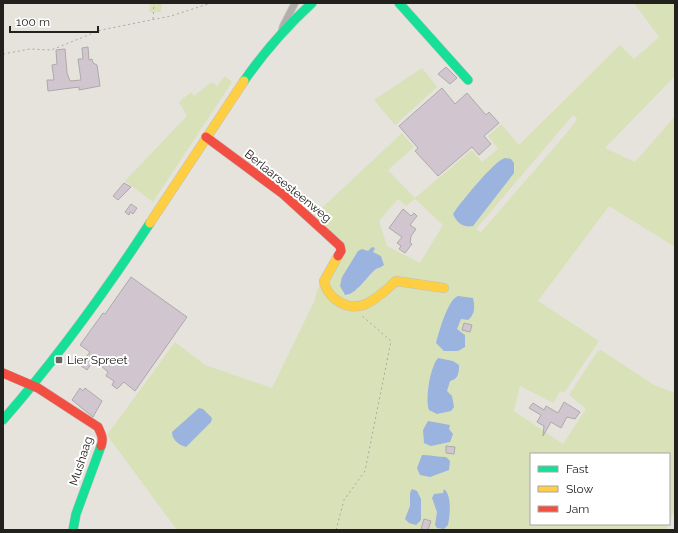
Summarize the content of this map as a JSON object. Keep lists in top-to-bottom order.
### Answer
{
  "streets": {
    "street": ["Berlaarsesteenweg", "Mushaag"]
  },
  "places": {
    "transit": ["Lier Spreet"]
  },
  "legend": ["Fast", "Slow", "Jam"],
  "scale_bar": "100 m"
}
